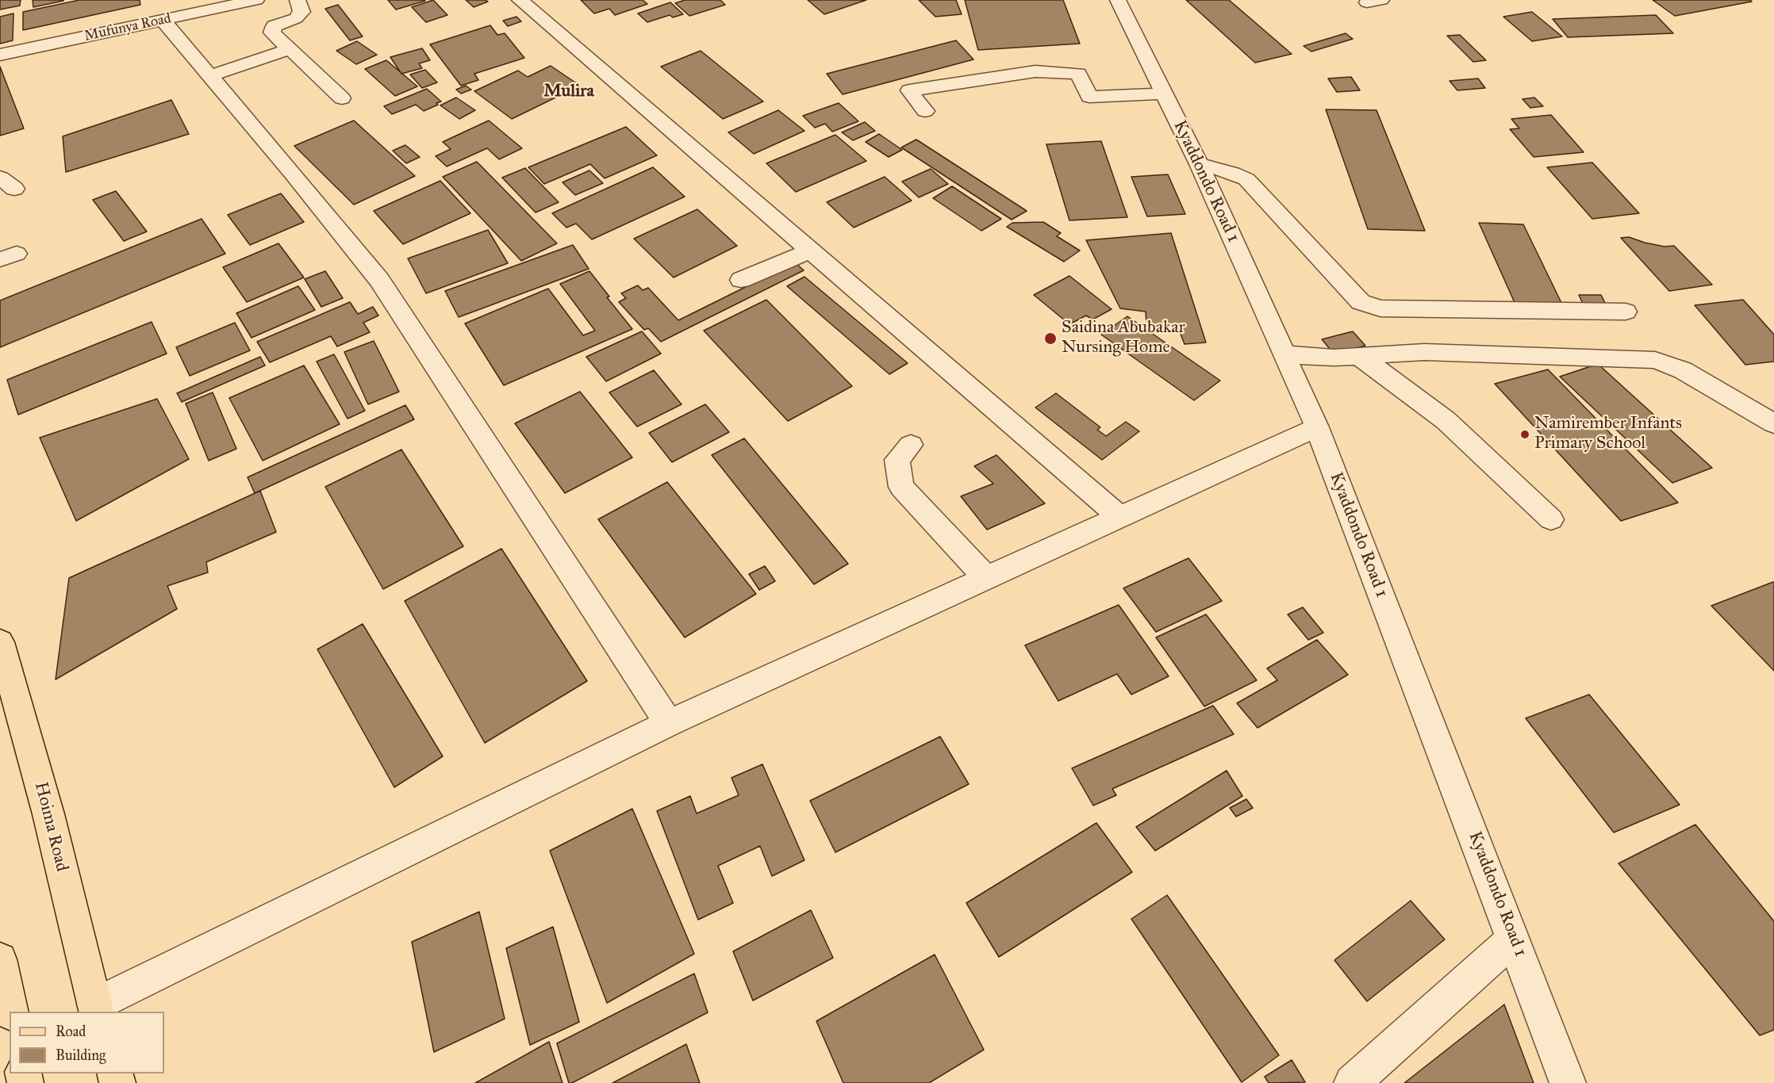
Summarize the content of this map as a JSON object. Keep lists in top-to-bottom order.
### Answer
{
  "streets": {
    "main road": ["Hoima Road"],
    "street": ["Mufunya Road", "Kyaddondo Road 1"]
  },
  "districts": ["Mulira"],
  "places": ["Saidina Abubakar Nursing Home", "Namirember Infants Primary School"],
  "legend": ["Road", "Building"]
}
